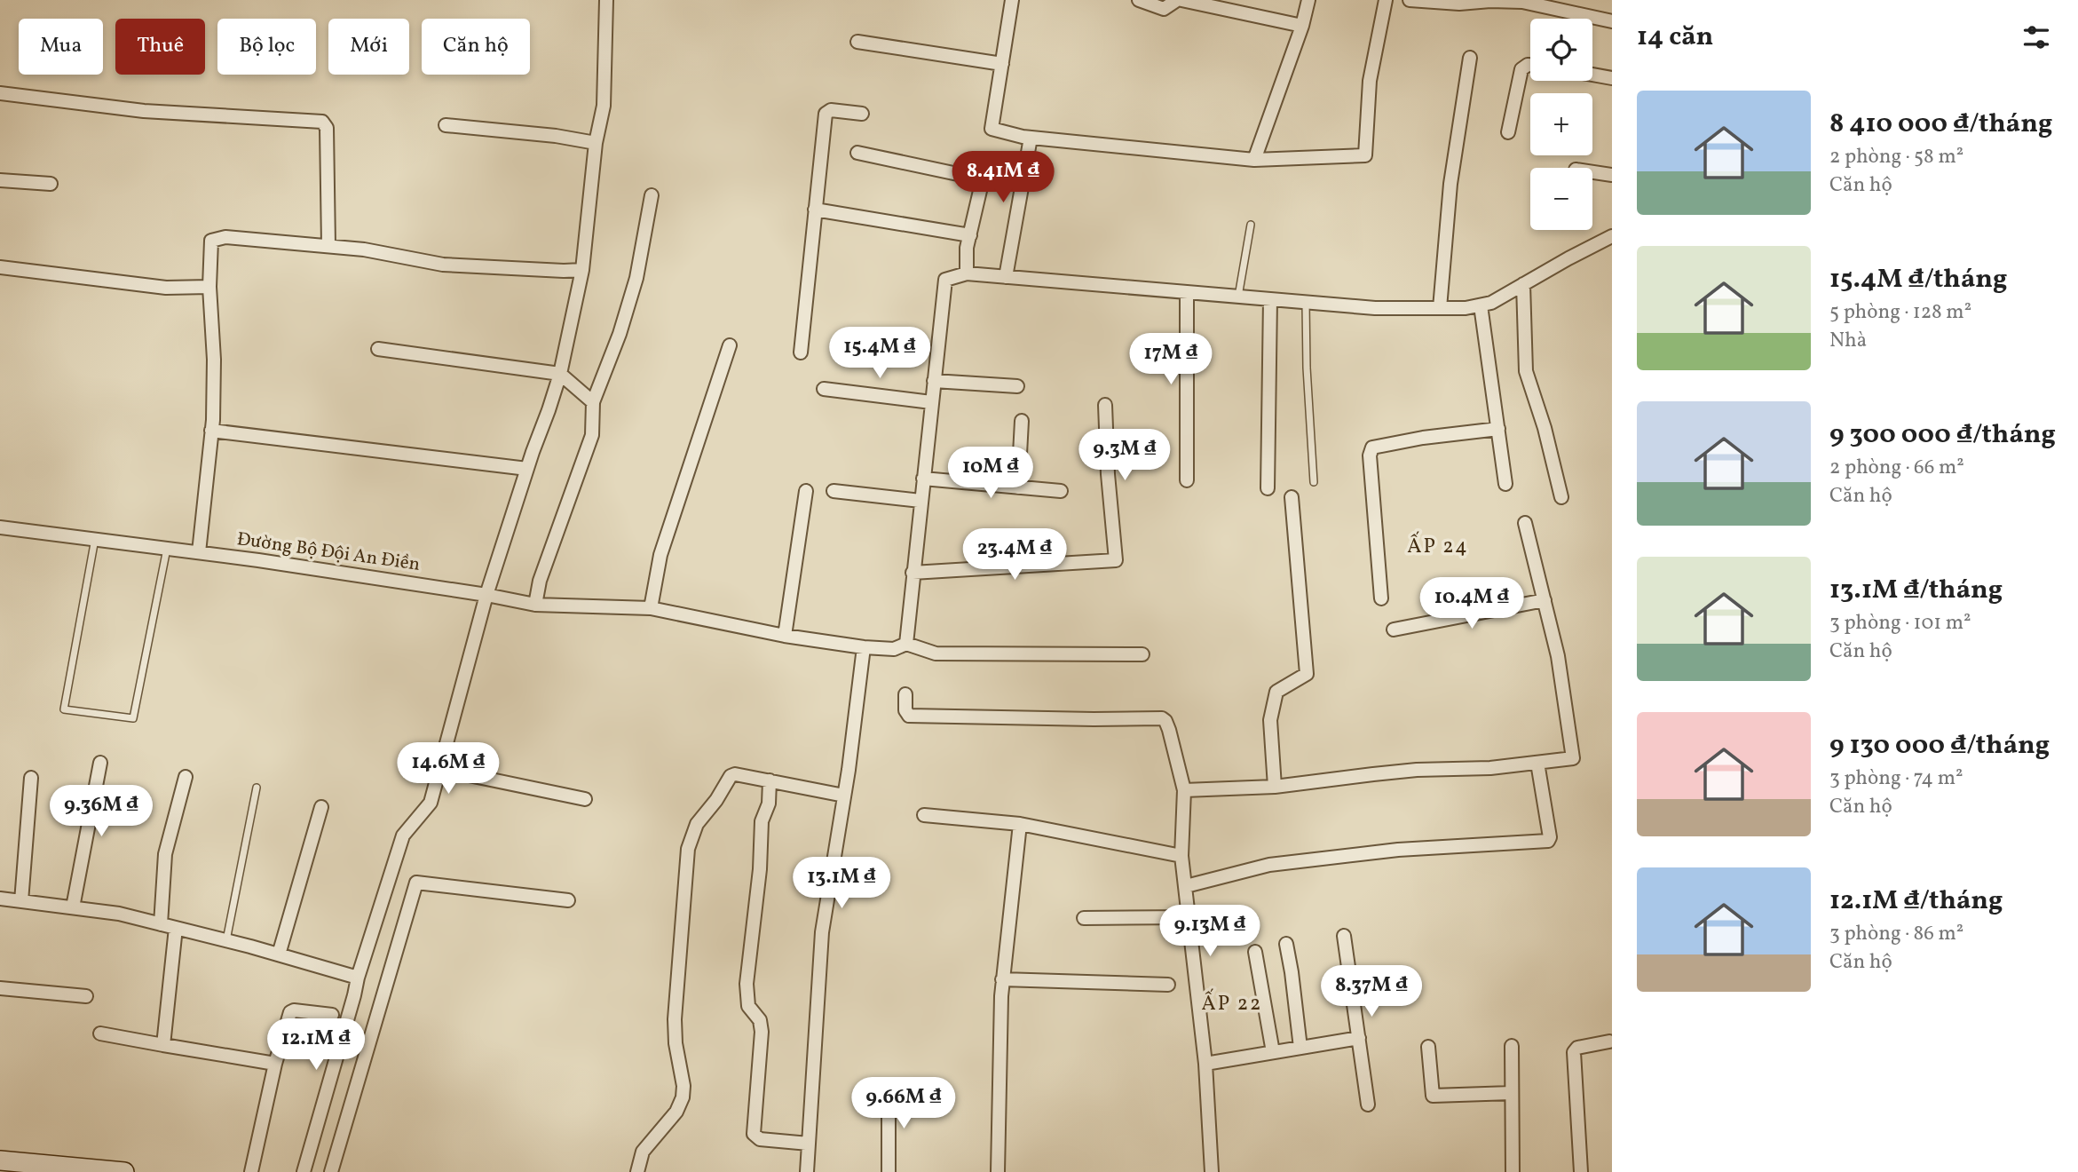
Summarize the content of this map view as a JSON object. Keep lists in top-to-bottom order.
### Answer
{
  "streets": {
    "street": ["Đường Bộ Đội An Điền"]
  },
  "districts": ["ẤP 24", "ẤP 22"],
  "page": {
    "heading": "14 căn",
    "map_buttons": ["+", "−"],
    "chip": [
      "Mua",
      "Thuê",
      "Bộ lọc",
      "Mới",
      "Căn hộ"
    ],
    "list": [
      {
        "name": "8 410 000 ₫/tháng",
        "note": "2 phòng · 58 m² · Căn hộ"
      },
      {
        "name": "15.4M ₫/tháng",
        "note": "5 phòng · 128 m² · Nhà"
      },
      {
        "name": "9 300 000 ₫/tháng",
        "note": "2 phòng · 66 m² · Căn hộ"
      },
      {
        "name": "13.1M ₫/tháng",
        "note": "3 phòng · 101 m² · Căn hộ"
      },
      {
        "name": "9 130 000 ₫/tháng",
        "note": "3 phòng · 74 m² · Căn hộ"
      },
      {
        "name": "12.1M ₫/tháng",
        "note": "3 phòng · 86 m² · Căn hộ"
      }
    ],
    "price": [
      "8.41M ₫",
      "15.4M ₫",
      "17M ₫",
      "9.3M ₫",
      "10M ₫",
      "23.4M ₫",
      "10.4M ₫",
      "14.6M ₫",
      "9.36M ₫",
      "13.1M ₫",
      "9.13M ₫",
      "8.37M ₫",
      "12.1M ₫",
      "9.66M ₫"
    ]
  }
}
